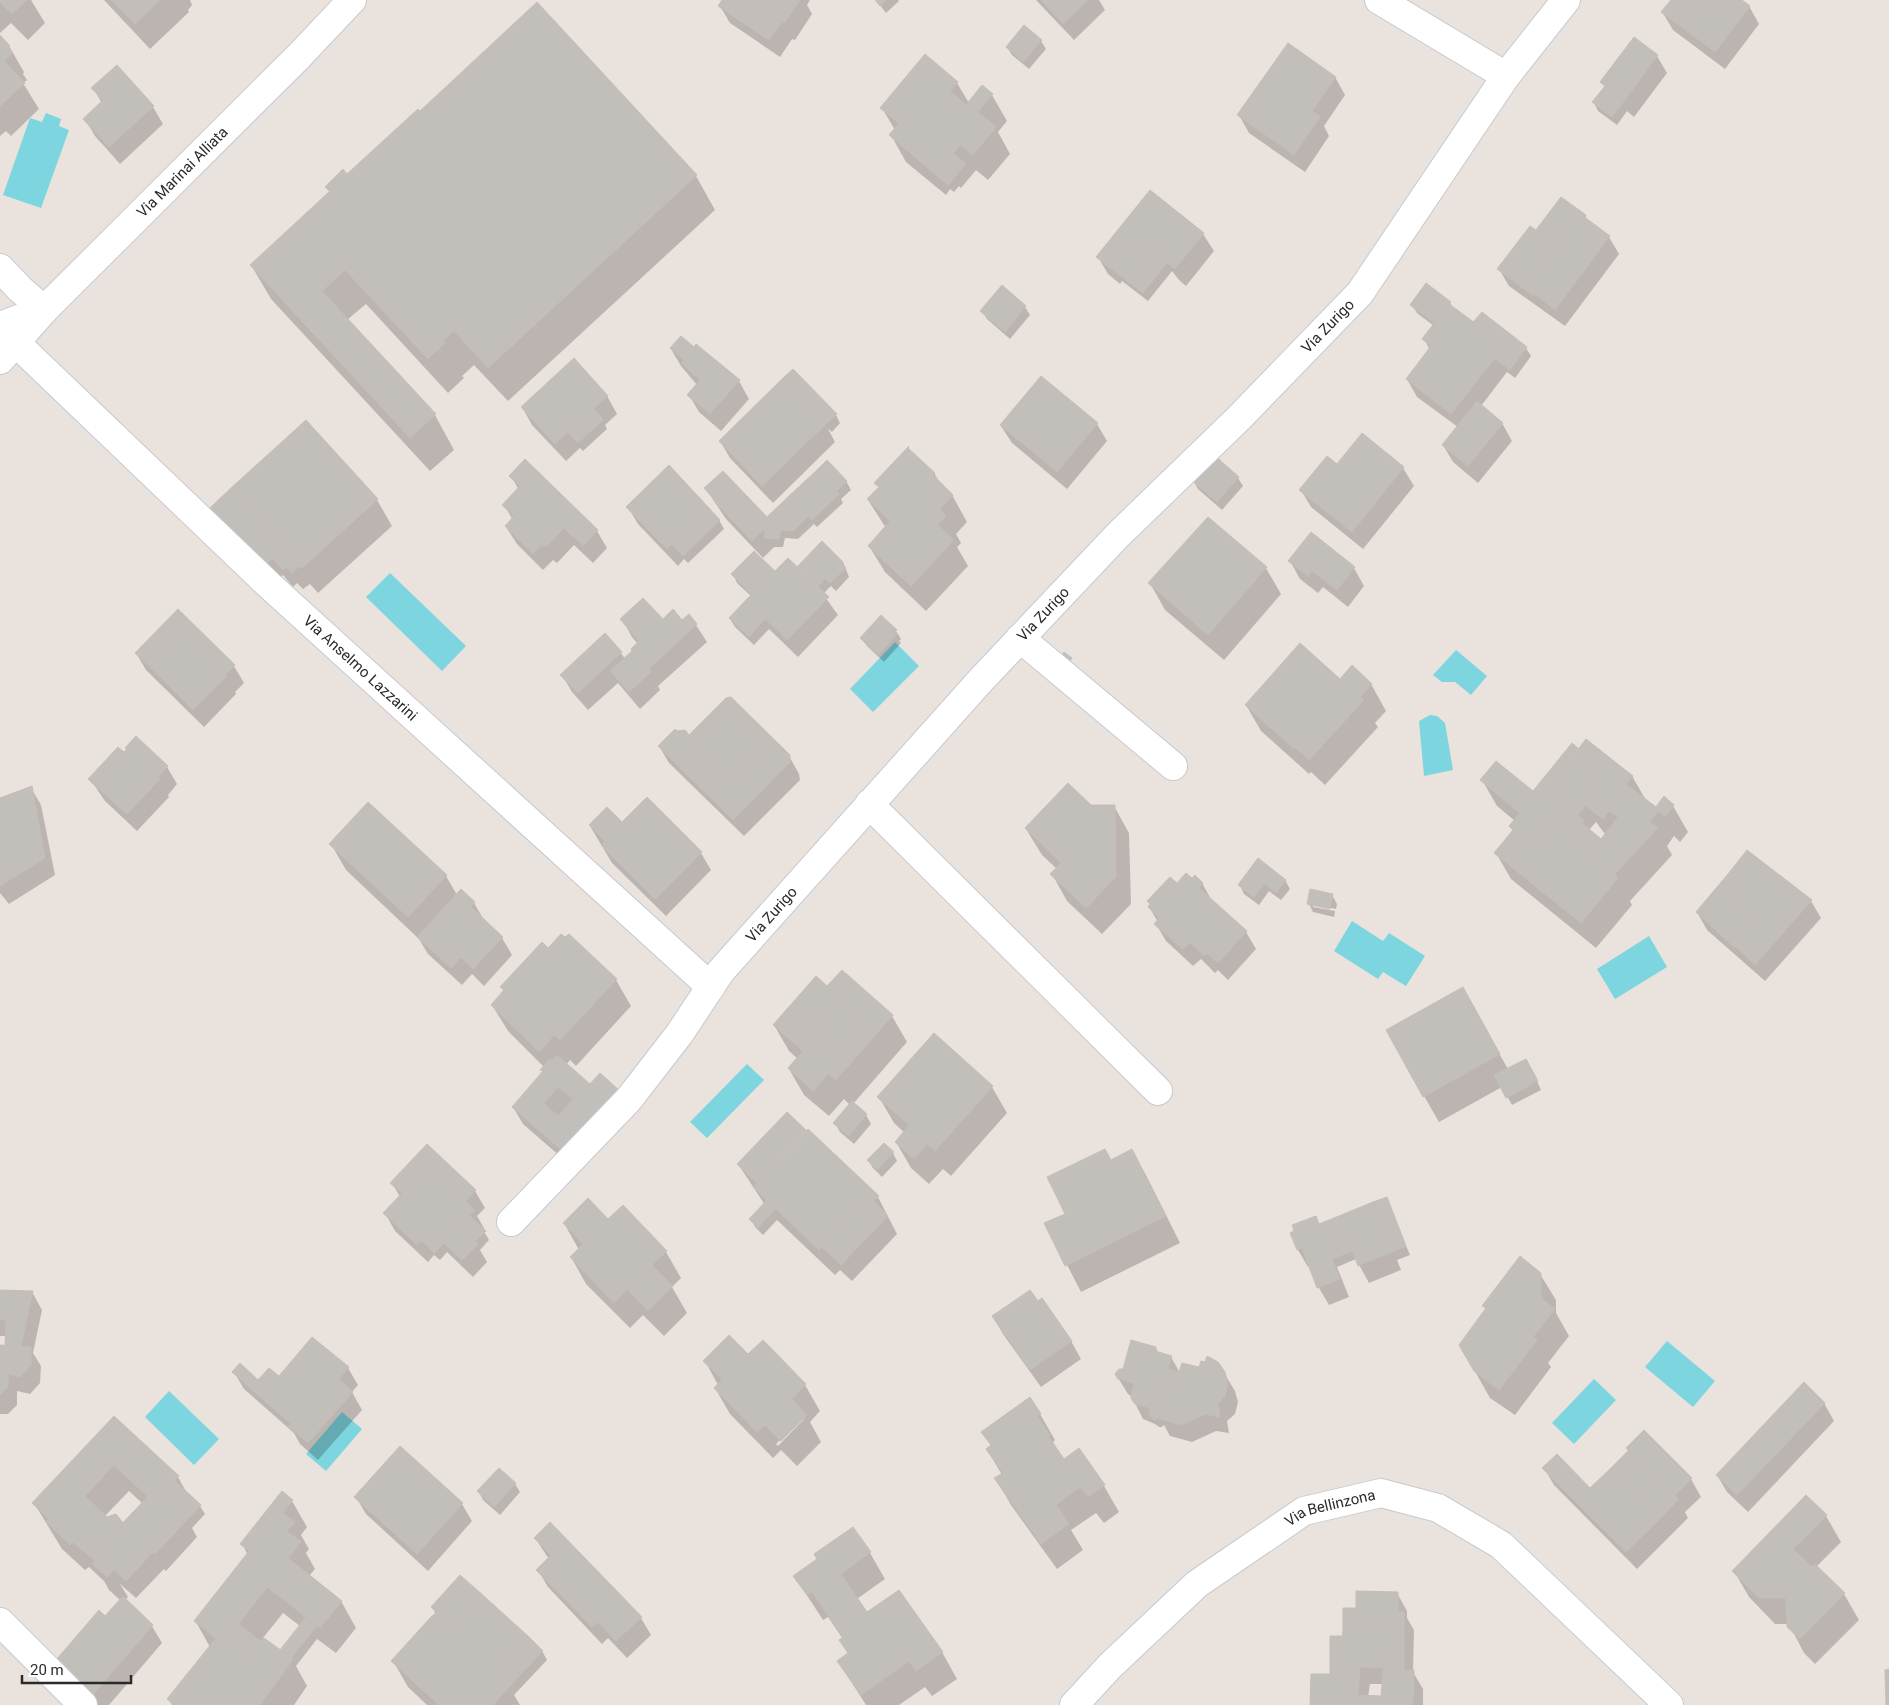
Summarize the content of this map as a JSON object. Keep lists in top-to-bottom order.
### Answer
{
  "streets": {
    "street": [
      "Via Marinai Alliata",
      "Via Zurigo",
      "Via Anselmo Lazzarini",
      "Via Bellinzona"
    ]
  },
  "crossings": [
    ["Via Marinai Alliata", "Via Anselmo Lazzarini"],
    ["Via Zurigo", "Via Anselmo Lazzarini"]
  ],
  "scale_bar": "20 m"
}
